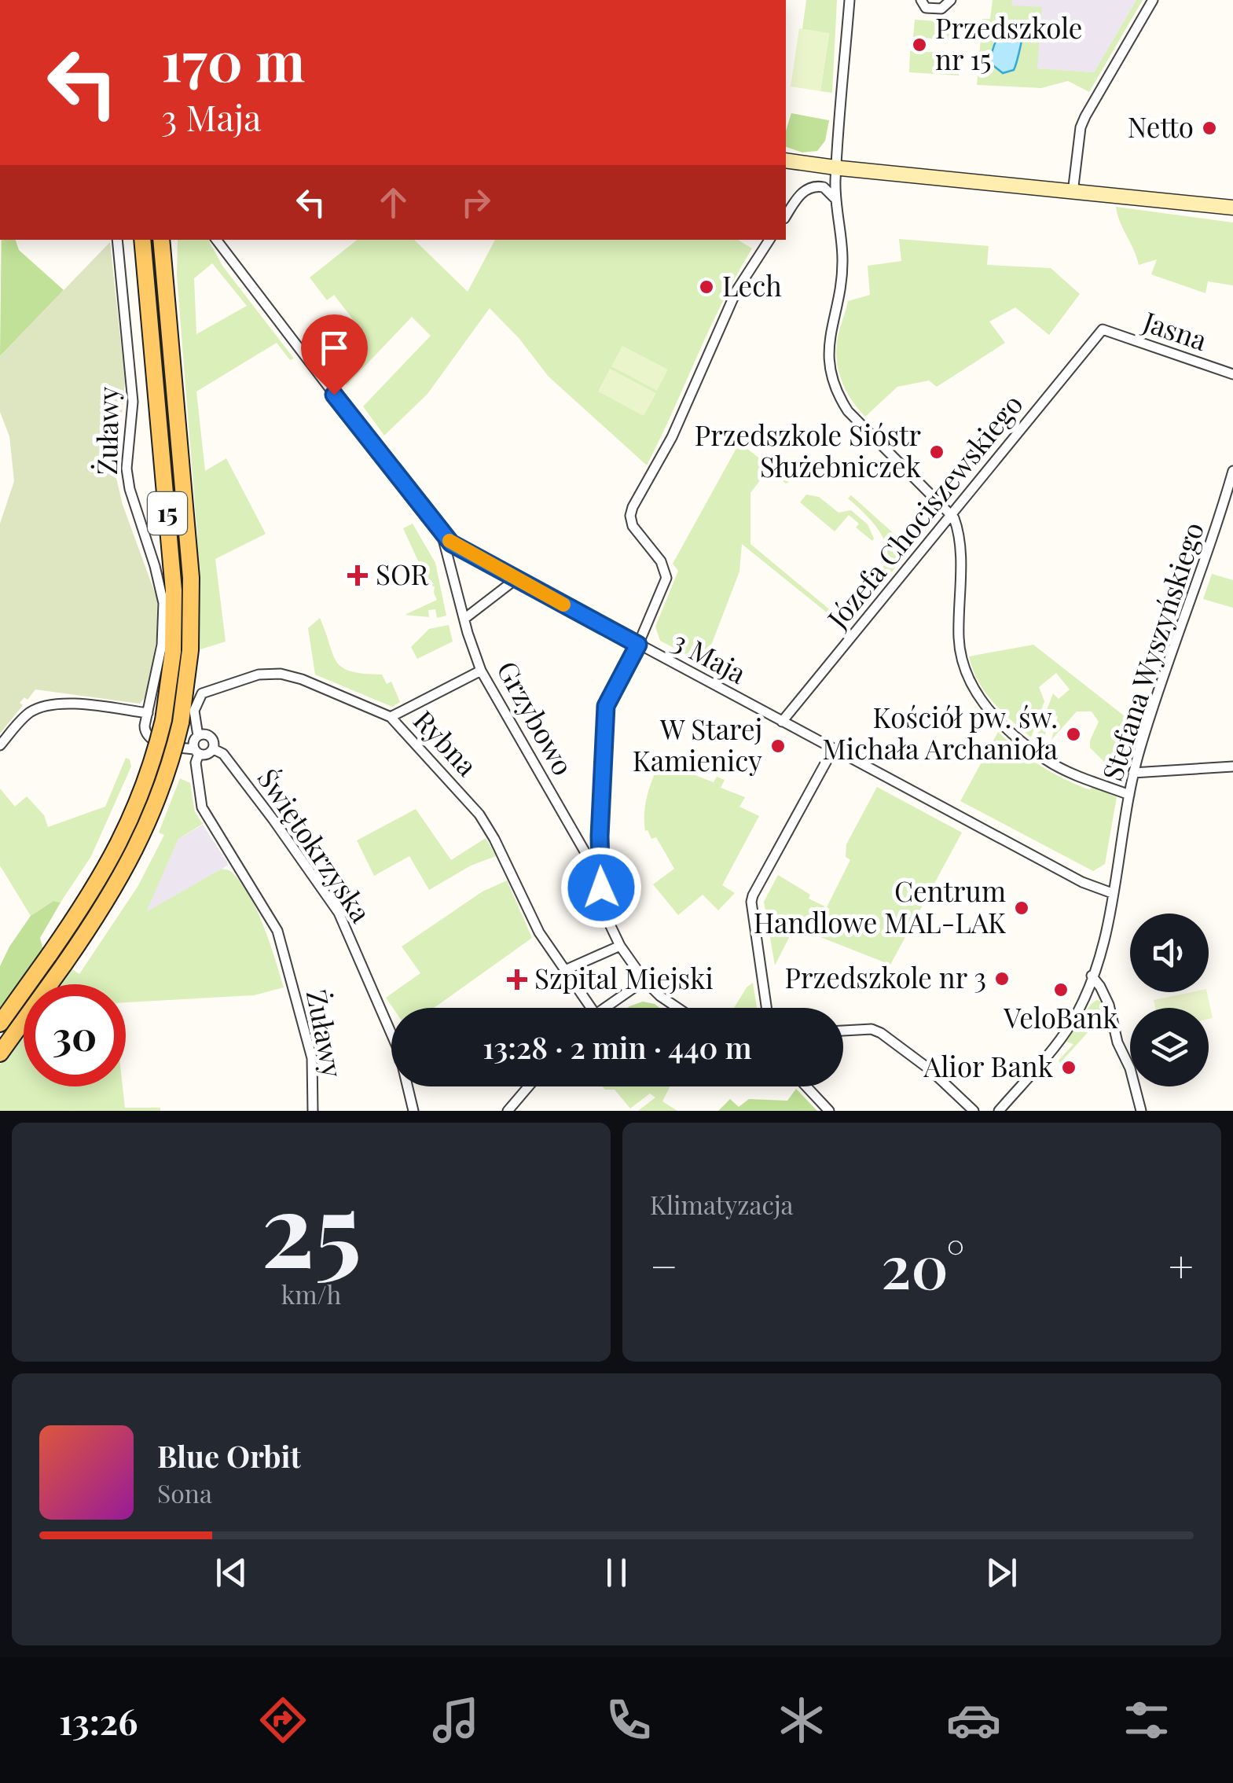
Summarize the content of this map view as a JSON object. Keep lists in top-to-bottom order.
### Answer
{
  "streets": {
    "main road": ["15"],
    "street": [
      "Jasna",
      "Żuławy",
      "Józefa Chociszewskiego",
      "Stefana Wyszyńskiego",
      "3 Maja",
      "Grzybowo",
      "Rybna",
      "Świętokrzyska"
    ]
  },
  "crossings": [
    ["Jasna", "Józefa Chociszewskiego"],
    ["Żuławy", "Rybna"],
    ["Żuławy", "Świętokrzyska"],
    ["Józefa Chociszewskiego", "3 Maja"],
    ["Stefana Wyszyńskiego", "3 Maja"],
    ["3 Maja", "Grzybowo"],
    ["Rybna", "Świętokrzyska"]
  ],
  "places": {
    "other": [
      "Przedszkole nr 15",
      "Netto",
      "Lech",
      "Przedszkole Sióstr Służebniczek",
      "Kościół pw. św. Michała Archanioła",
      "W Starej Kamienicy",
      "Centrum Handlowe MAL-LAK",
      "Przedszkole nr 3",
      "VeloBank",
      "Alior Bank"
    ],
    "health": ["SOR", "Szpital Miejski"]
  },
  "page": {
    "turn": ["170 m", "3 Maja"],
    "limit": "30",
    "trip": "13:28 · 2 min · 440 m",
    "tile": [
      ["25", "km/h"],
      "Klimatyzacja"
    ],
    "heat": ["−", "20°", "+"],
    "song": ["Blue Orbit", "Sona"],
    "tabs": "13:26"
  }
}
